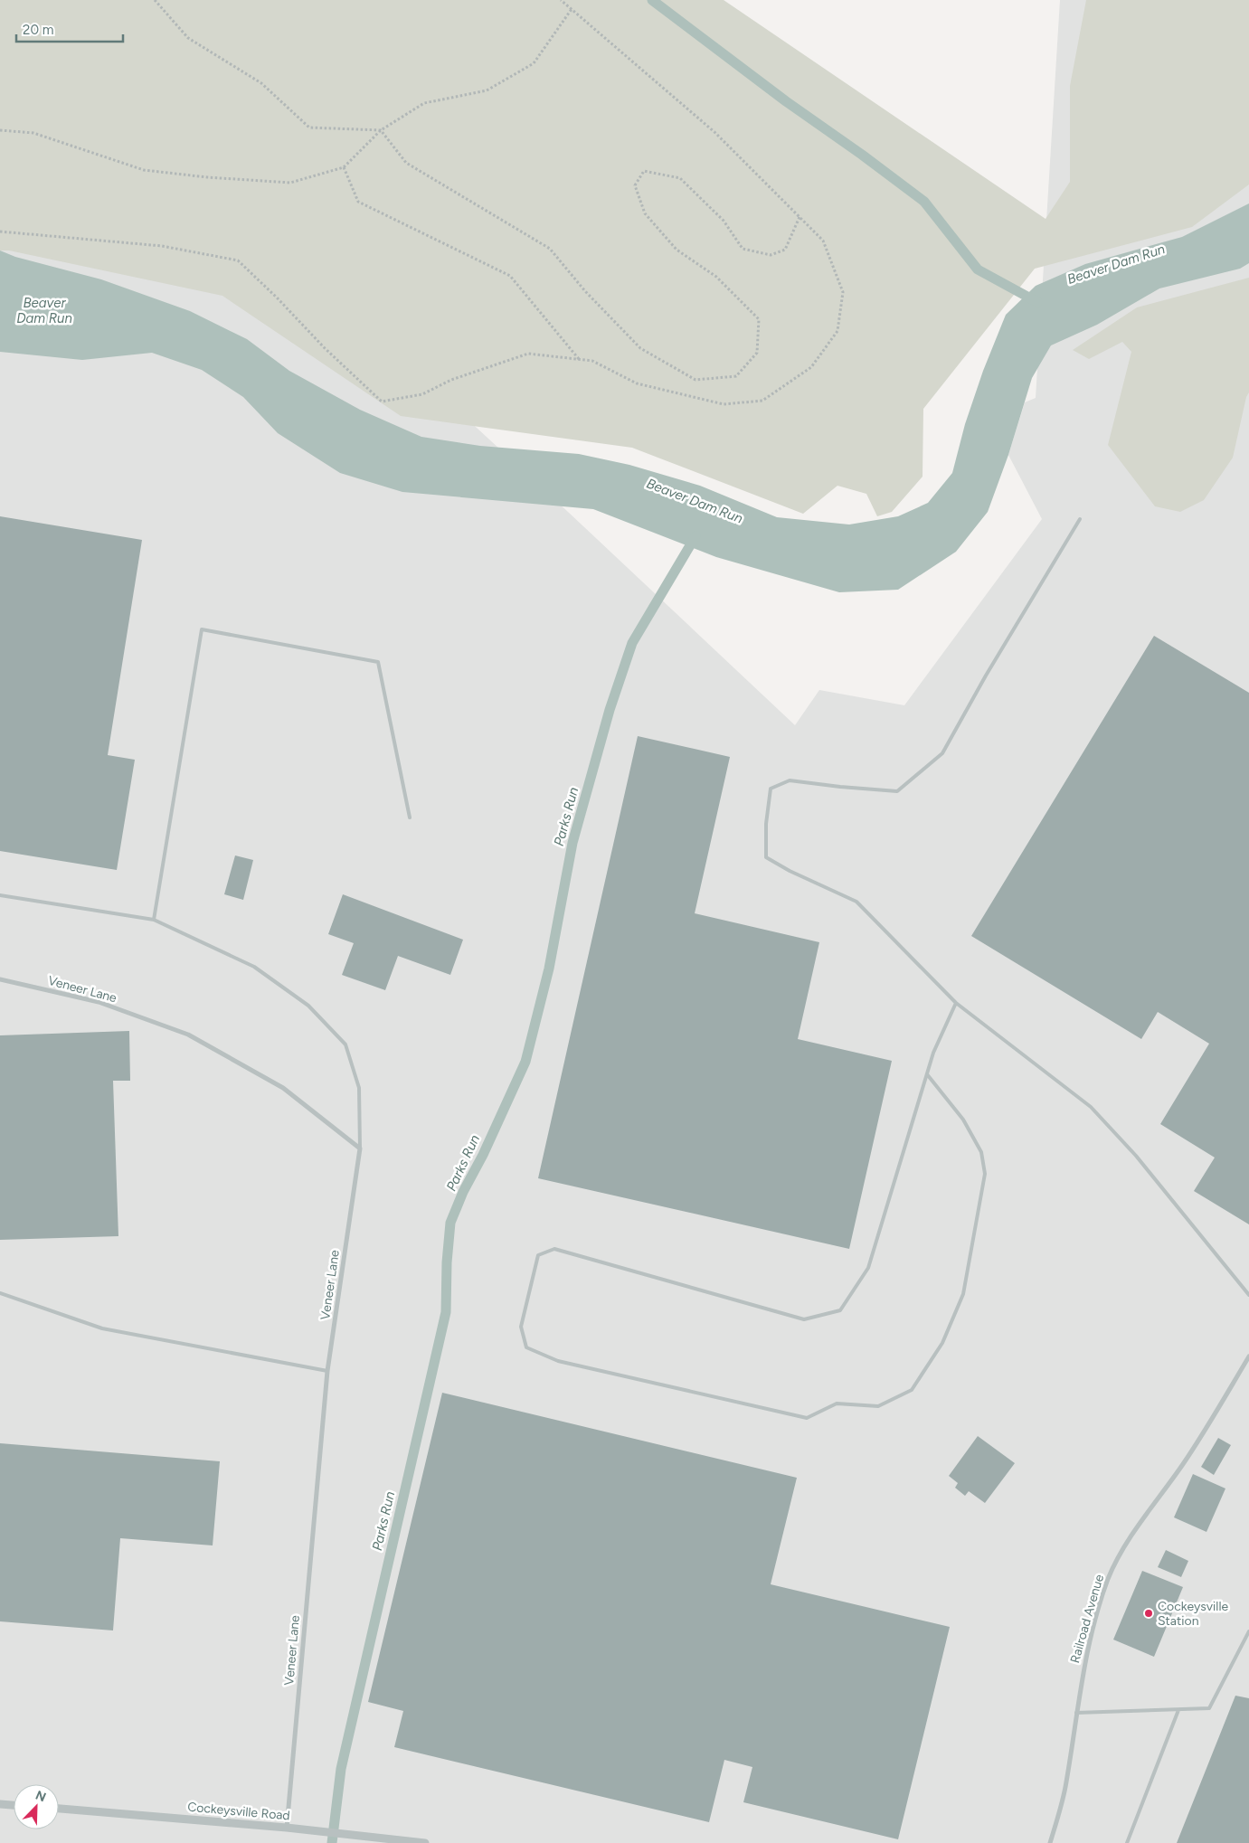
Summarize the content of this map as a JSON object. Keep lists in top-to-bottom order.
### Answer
{
  "streets": {
    "street": ["Veneer Lane", "Railroad Avenue", "Cockeysville Road"]
  },
  "crossings": [
    ["Veneer Lane", "Cockeysville Road"]
  ],
  "water": ["Beaver Dam Run", "Parks Run"],
  "places": ["Cockeysville Station"],
  "scale_bar": "20 m",
  "north": "top right"
}
